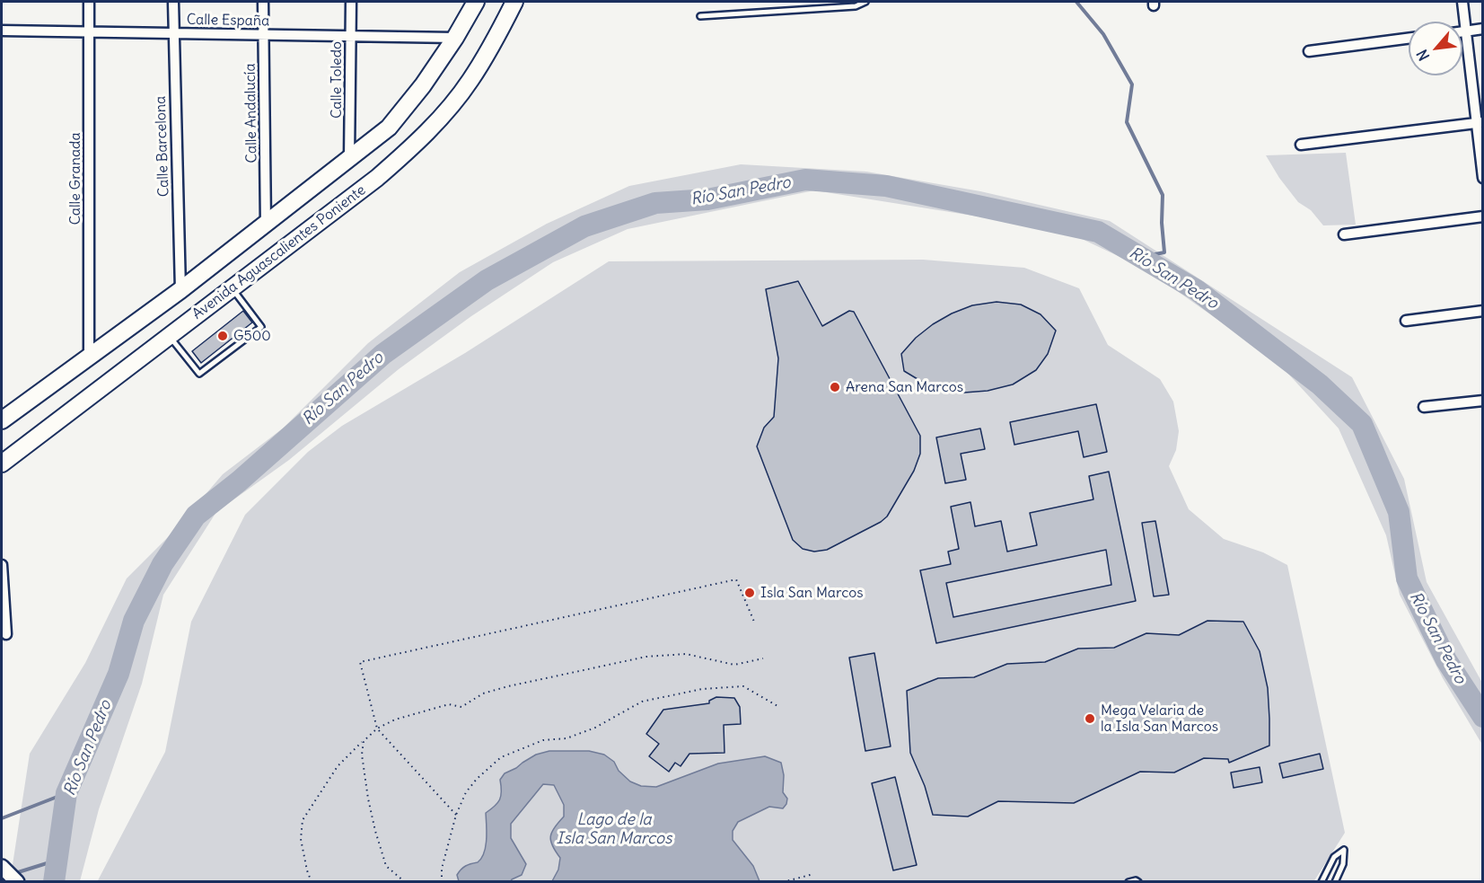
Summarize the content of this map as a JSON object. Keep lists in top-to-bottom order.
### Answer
{
  "streets": {
    "main road": ["Avenida Aguascalientes Poniente"],
    "street": [
      "Calle España",
      "Calle Toledo",
      "Calle Andalucía",
      "Calle Barcelona",
      "Calle Granada"
    ]
  },
  "crossings": [
    ["Calle España", "Calle Toledo"],
    ["Calle España", "Calle Andalucía"],
    ["Calle España", "Calle Barcelona"],
    ["Calle España", "Calle Granada"],
    ["Calle España", "Avenida Aguascalientes Poniente"],
    ["Calle Toledo", "Avenida Aguascalientes Poniente"],
    ["Calle Andalucía", "Avenida Aguascalientes Poniente"],
    ["Calle Barcelona", "Avenida Aguascalientes Poniente"],
    ["Calle Granada", "Avenida Aguascalientes Poniente"]
  ],
  "water": ["Río San Pedro", "Lago de la Isla San Marcos"],
  "places": [
    "G500",
    "Arena San Marcos",
    "Isla San Marcos",
    "Mega Velaria de la Isla San Marcos"
  ],
  "north": "bottom left"
}
